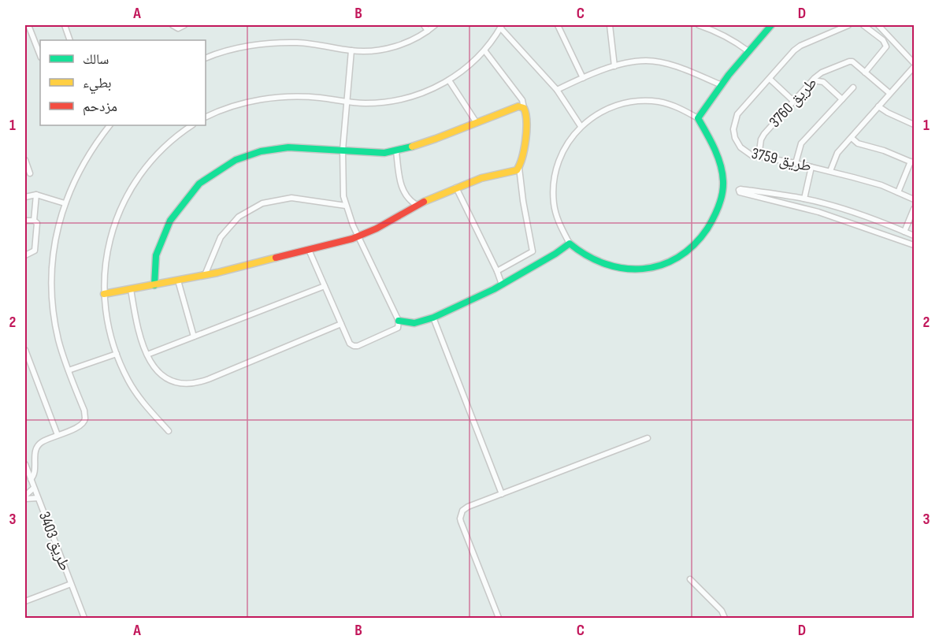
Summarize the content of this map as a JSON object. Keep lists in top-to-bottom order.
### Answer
{
  "streets": {
    "street": ["طريق 3760", "طريق 3759", "طريق 3403"]
  },
  "crossings": [
    ["طريق 3760", "طريق 3759"]
  ],
  "legend": ["سالك", "بطيء", "مزدحم"],
  "grid": {
    "columns": [
      "A",
      "B",
      "C",
      "D"
    ],
    "rows": ["1", "2", "3"]
  }
}
